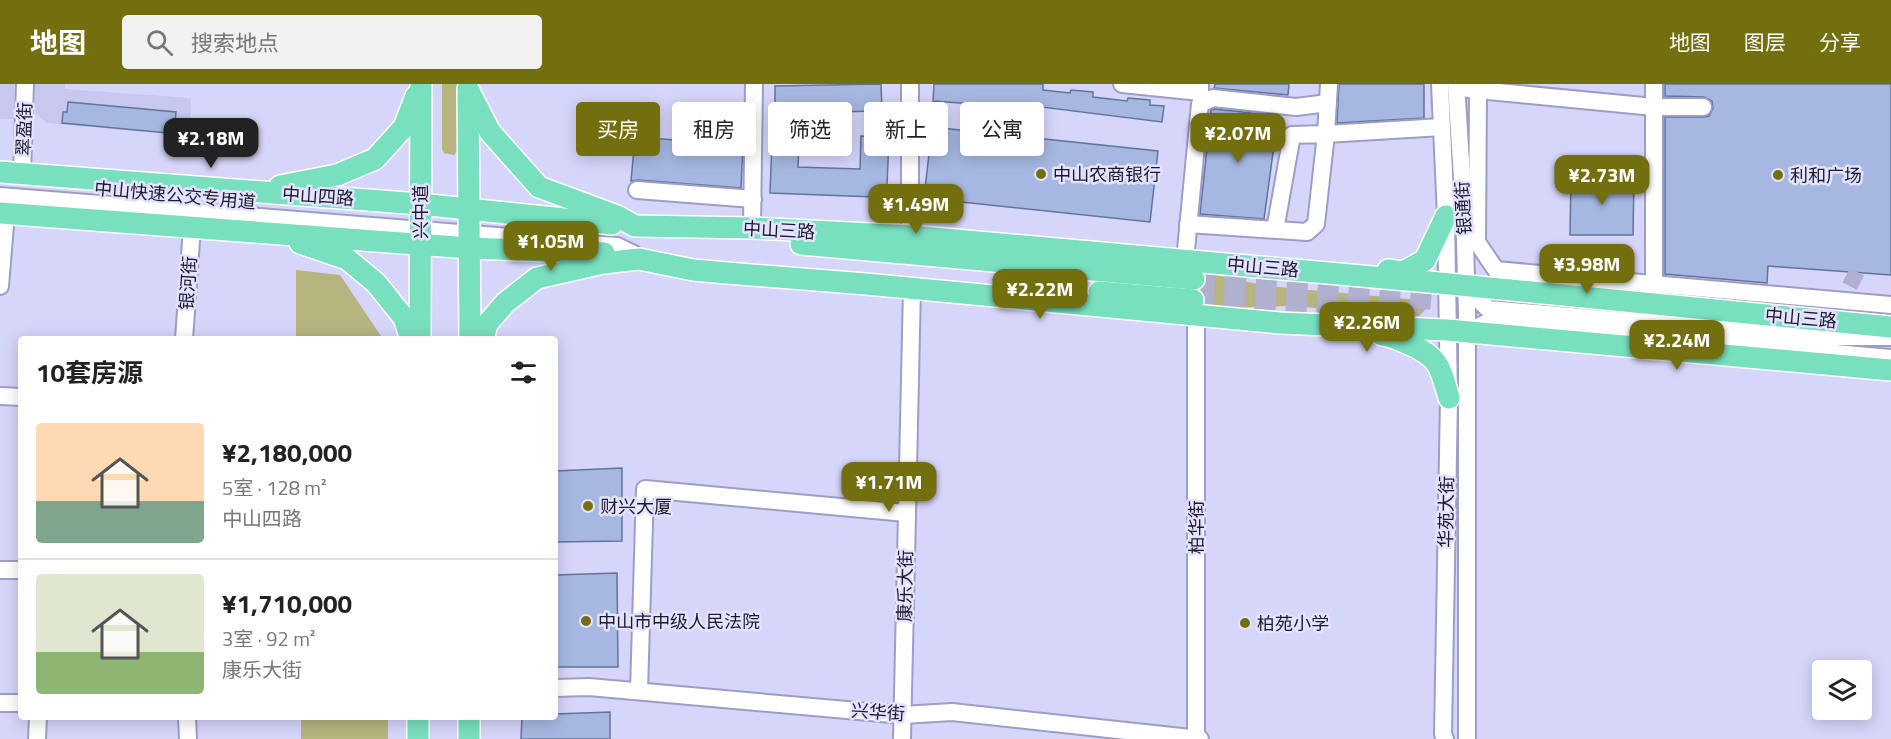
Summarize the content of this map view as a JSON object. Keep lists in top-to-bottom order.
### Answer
{
  "streets": {
    "main road": ["中山四路", "兴中道", "中山三路"],
    "street": [
      "翠盈街",
      "中山快速公交专用道",
      "银通街",
      "银河街",
      "华苑大街",
      "柏华街",
      "康乐大街",
      "兴华街"
    ]
  },
  "crossings": [
    ["翠盈街", "中山四路"],
    ["中山快速公交专用道", "中山四路"],
    ["中山快速公交专用道", "兴中道"],
    ["中山快速公交专用道", "中山三路"],
    ["中山四路", "兴中道"],
    ["中山四路", "中山三路"],
    ["银通街", "中山三路"],
    ["银通街", "华苑大街"],
    ["兴中道", "中山三路"],
    ["中山三路", "华苑大街"],
    ["中山三路", "柏华街"],
    ["中山三路", "康乐大街"],
    ["柏华街", "兴华街"],
    ["康乐大街", "兴华街"]
  ],
  "places": [
    "中山农商银行",
    "利和广场",
    "财兴大厦",
    "中山市中级人民法院",
    "柏苑小学"
  ],
  "page": {
    "header": "地图",
    "search": "搜索地点",
    "nav": ["地图", "图层", "分享"],
    "chip": [
      "买房",
      "租房",
      "筛选",
      "新上",
      "公寓"
    ],
    "price": [
      "¥2.07M",
      "¥2.18M",
      "¥2.73M",
      "¥1.49M",
      "¥1.05M",
      "¥3.98M",
      "¥2.22M",
      "¥2.26M",
      "¥2.24M",
      "¥1.71M"
    ],
    "heading": "10套房源",
    "list": [
      {
        "name": "¥2,180,000",
        "note": "5室 · 128 m² · 中山四路"
      },
      {
        "name": "¥1,710,000",
        "note": "3室 · 92 m² · 康乐大街"
      }
    ]
  }
}
